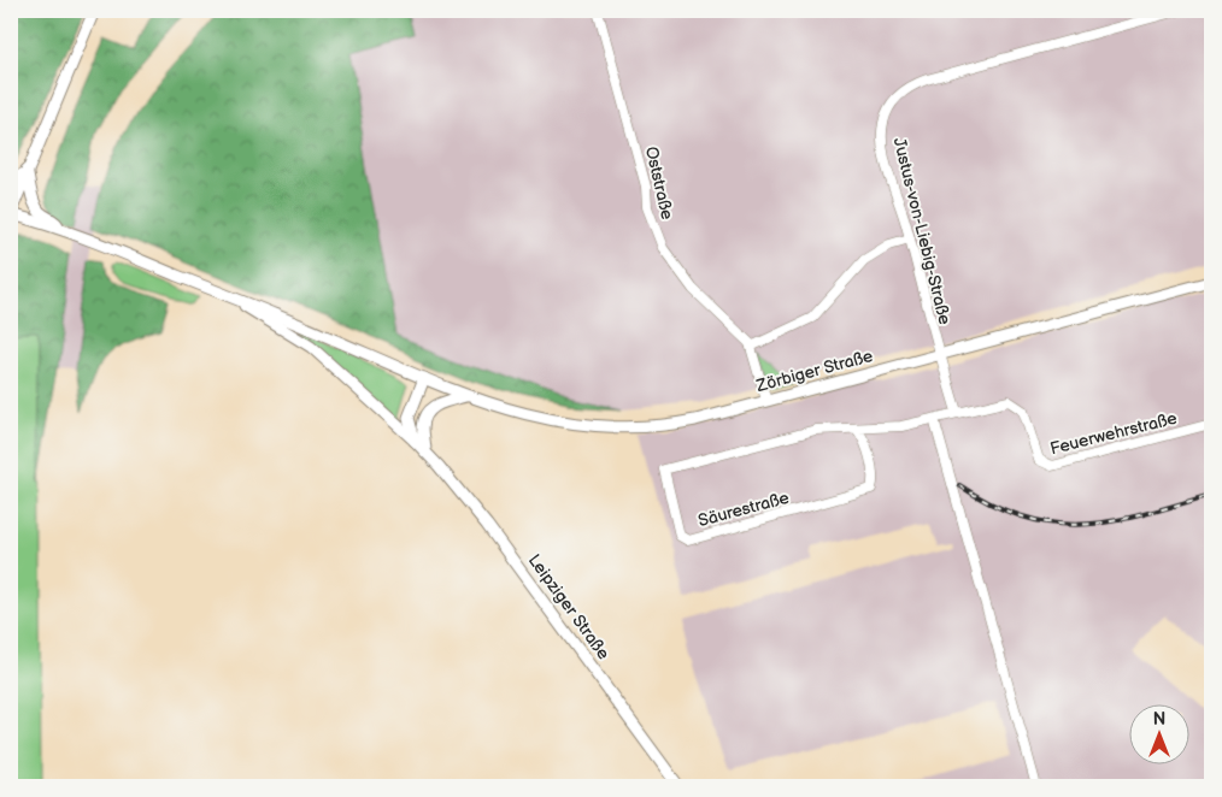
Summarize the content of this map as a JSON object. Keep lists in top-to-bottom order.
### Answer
{
  "streets": {
    "main road": ["Zörbiger Straße", "Leipziger Straße"],
    "street": [
      "Oststraße",
      "Justus-von-Liebig-Straße",
      "Feuerwehrstraße",
      "Säurestraße"
    ]
  },
  "crossings": [
    ["Oststraße", "Zörbiger Straße"],
    ["Justus-von-Liebig-Straße", "Zörbiger Straße"],
    ["Zörbiger Straße", "Leipziger Straße"],
    ["Feuerwehrstraße", "Säurestraße"]
  ],
  "north": "top"
}
